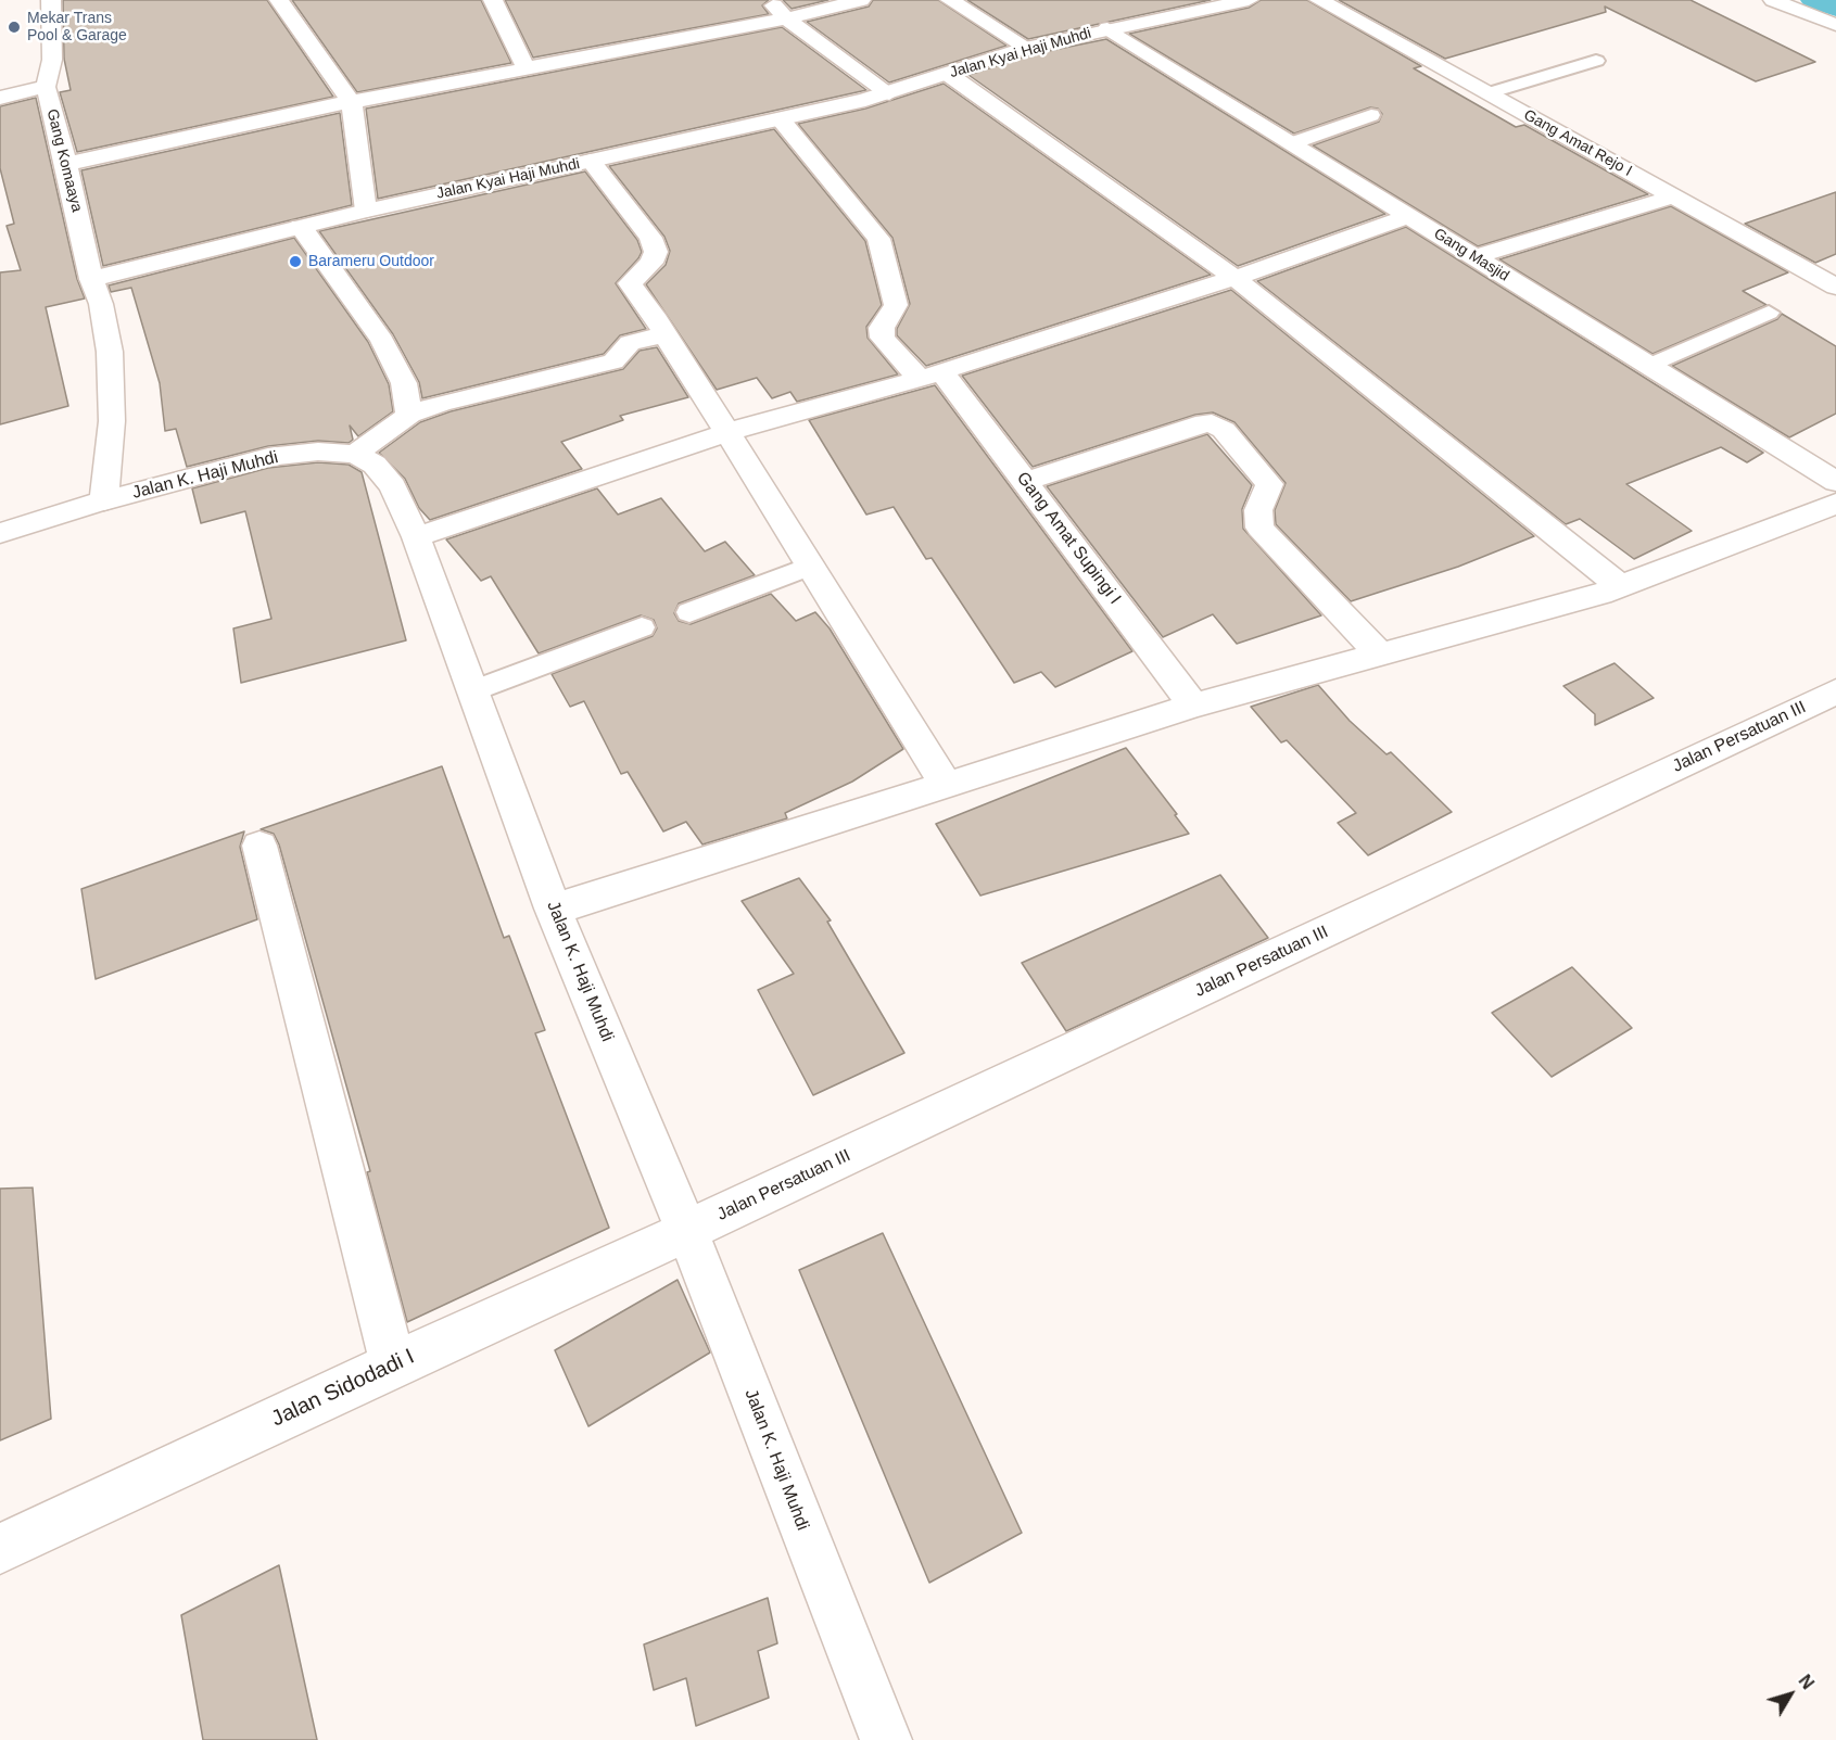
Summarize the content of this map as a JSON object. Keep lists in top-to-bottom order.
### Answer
{
  "streets": {
    "street": [
      "Jalan Kyai Haji Muhdi",
      "Gang Amat Rejo I",
      "Gang Komaaya",
      "Gang Masjid",
      "Jalan K. Haji Muhdi",
      "Gang Amat Supingi I",
      "Jalan Persatuan III",
      "Jalan Sidodadi I"
    ]
  },
  "crossings": [
    ["Jalan Kyai Haji Muhdi", "Gang Komaaya"],
    ["Jalan Kyai Haji Muhdi", "Gang Masjid"],
    ["Jalan Kyai Haji Muhdi", "Gang Amat Supingi I"],
    ["Jalan K. Haji Muhdi", "Jalan Persatuan III"],
    ["Jalan K. Haji Muhdi", "Jalan Sidodadi I"],
    ["Jalan Persatuan III", "Jalan Sidodadi I"]
  ],
  "places": ["Mekar Trans Pool & Garage", "Barameru Outdoor"],
  "north": "top right"
}
